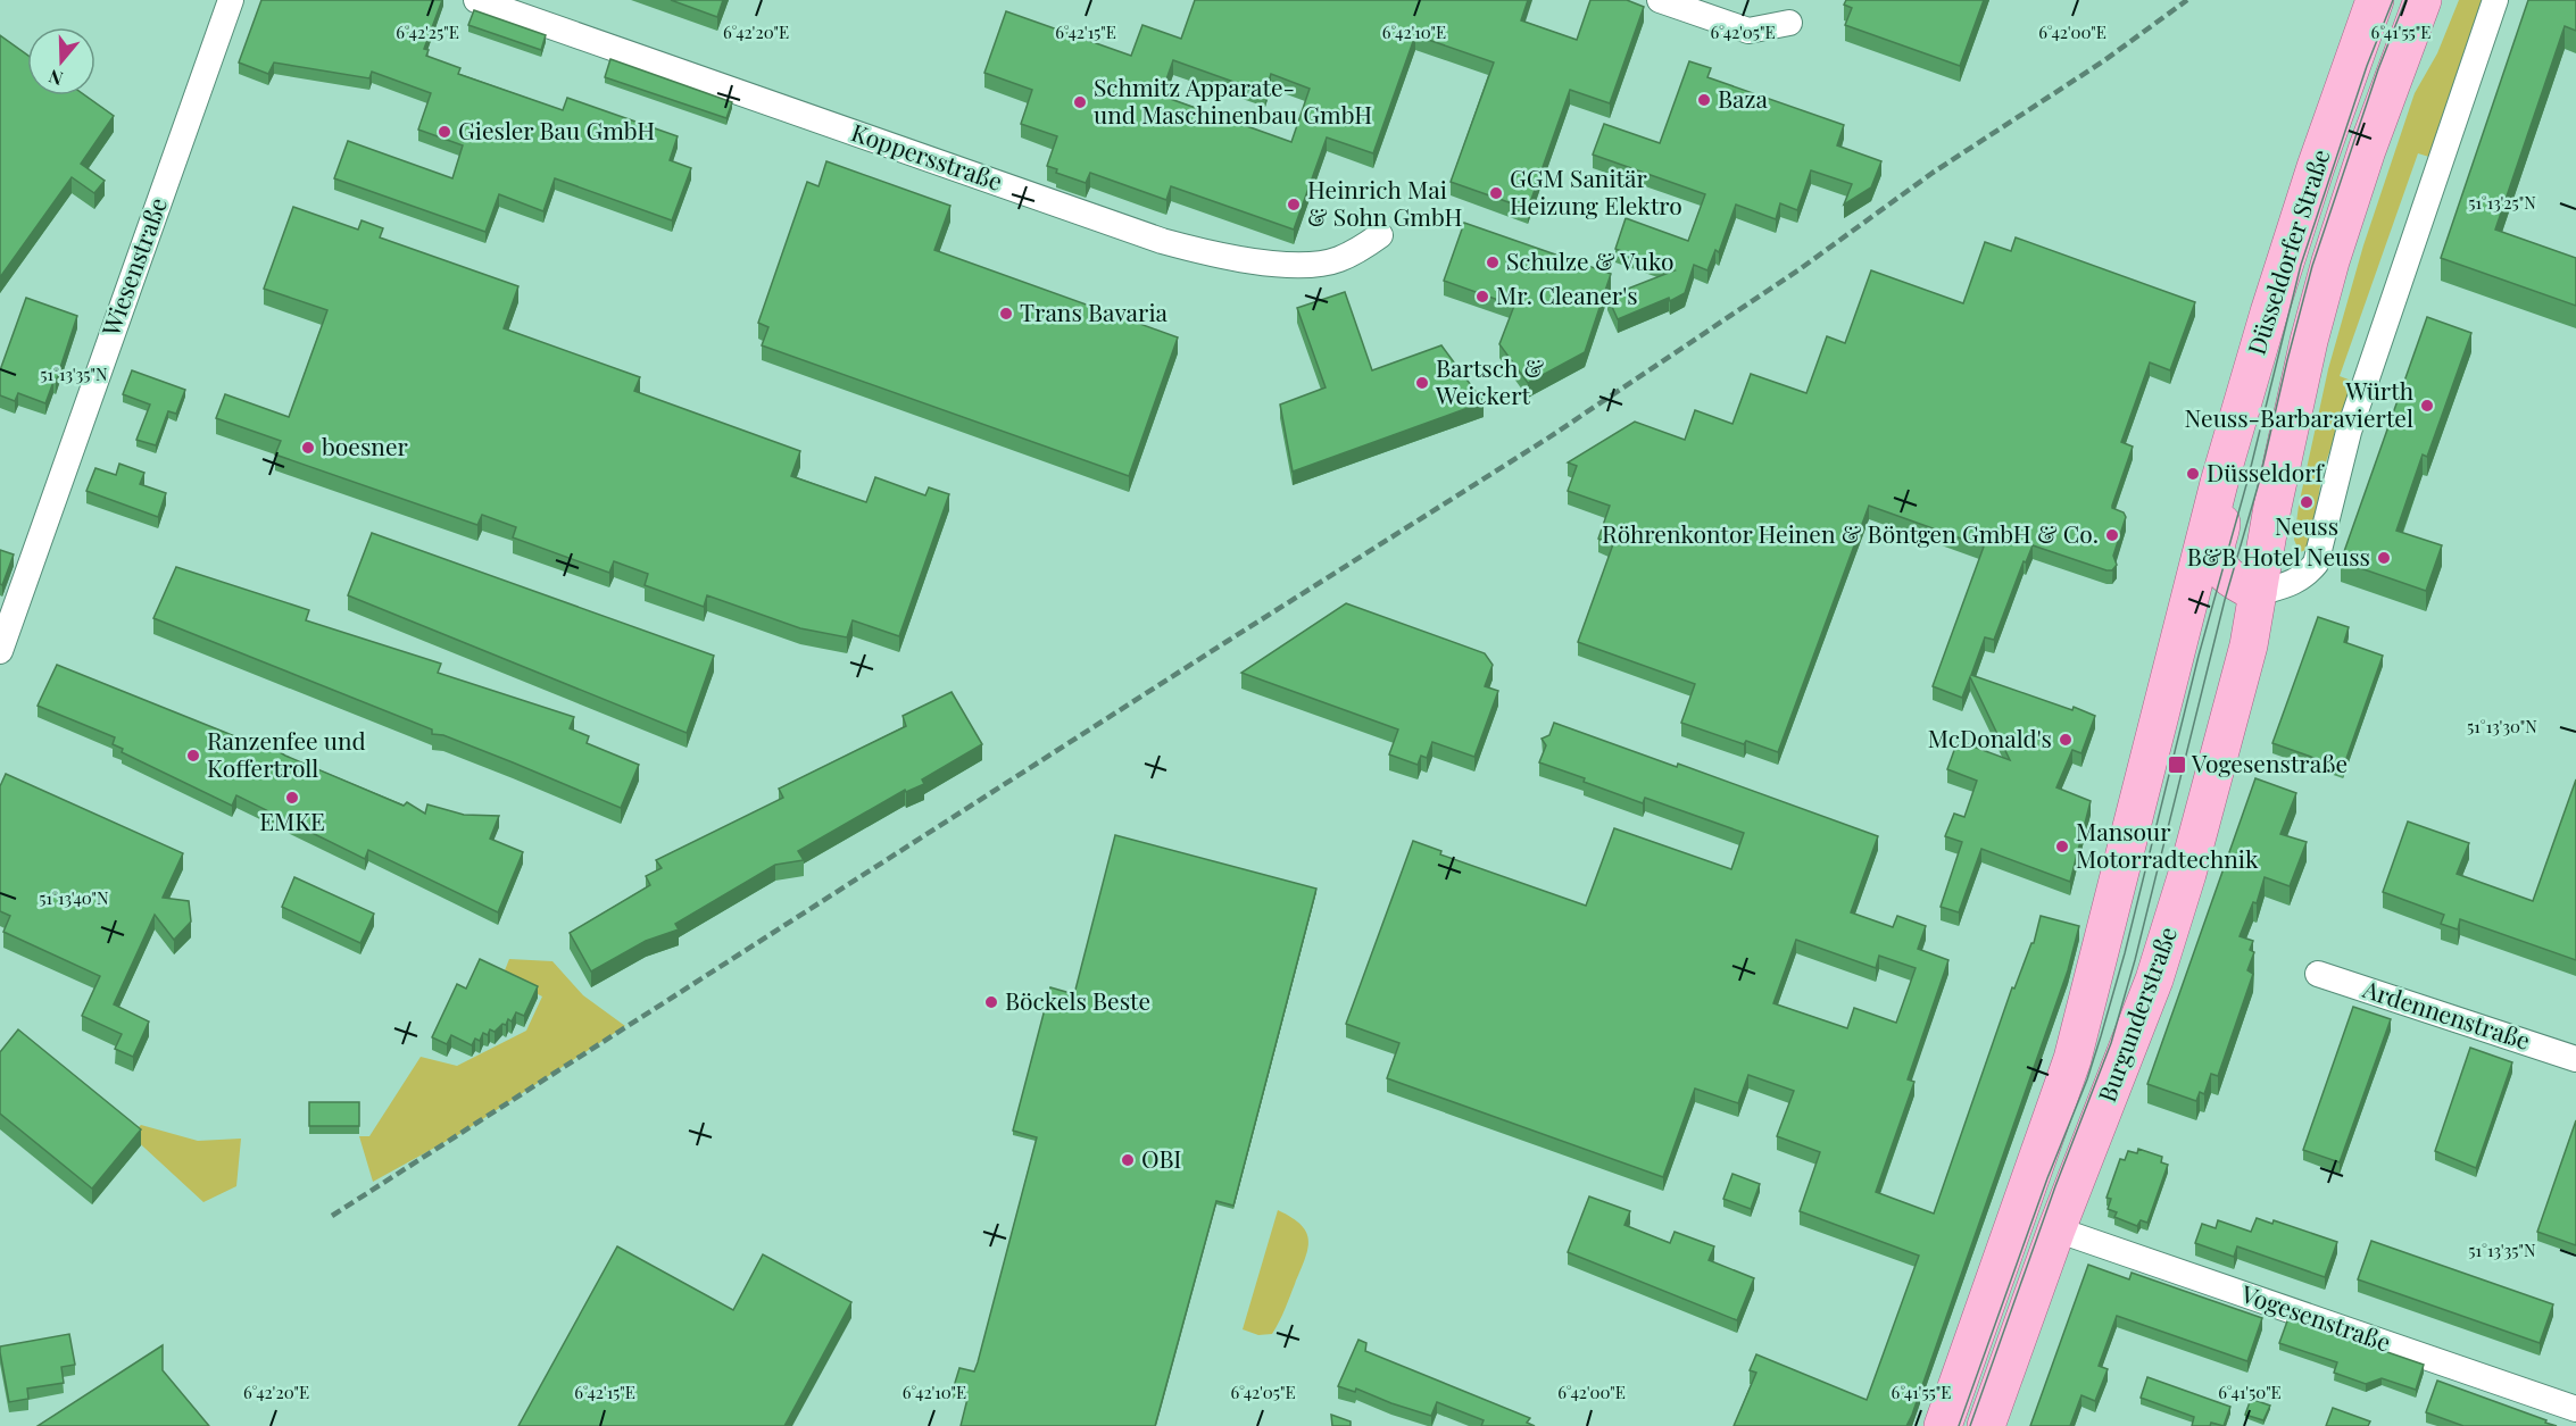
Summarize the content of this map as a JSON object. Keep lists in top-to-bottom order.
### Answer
{
  "streets": {
    "main road": ["Düsseldorfer Straße", "Burgunderstraße"],
    "street": [
      "Koppersstraße",
      "Wiesenstraße",
      "Ardennenstraße",
      "Vogesenstraße"
    ]
  },
  "crossings": [
    ["Düsseldorfer Straße", "Burgunderstraße"],
    ["Burgunderstraße", "Vogesenstraße"]
  ],
  "places": {
    "other": [
      "Baza",
      "Schmitz Apparate- und Maschinenbau GmbH",
      "Giesler Bau GmbH",
      "GGM Sanitär Heizung Elektro",
      "Heinrich Mai & Sohn GmbH",
      "Schulze & Vuko",
      "Mr. Cleaner's",
      "Trans Bavaria",
      "Bartsch & Weickert",
      "Würth Neuss-Barbaraviertel",
      "boesner",
      "Düsseldorf",
      "Neuss",
      "Röhrenkontor Heinen & Böntgen GmbH & Co.",
      "B&B Hotel Neuss",
      "McDonald's",
      "Ranzenfee und Koffertroll",
      "EMKE",
      "Mansour Motorradtechnik",
      "Böckels Beste",
      "OBI"
    ],
    "transit": ["Vogesenstraße"]
  },
  "north": "bottom",
  "coordinates": [
    "6°42'25\"E",
    "6°42'20\"E",
    "6°42'15\"E",
    "6°42'10\"E",
    "6°42'05\"E",
    "6°42'00\"E",
    "6°41'55\"E",
    "51°13'25\"N",
    "51°13'35\"N",
    "51°13'30\"N",
    "51°13'40\"N",
    "6°41'50\"E"
  ]
}
